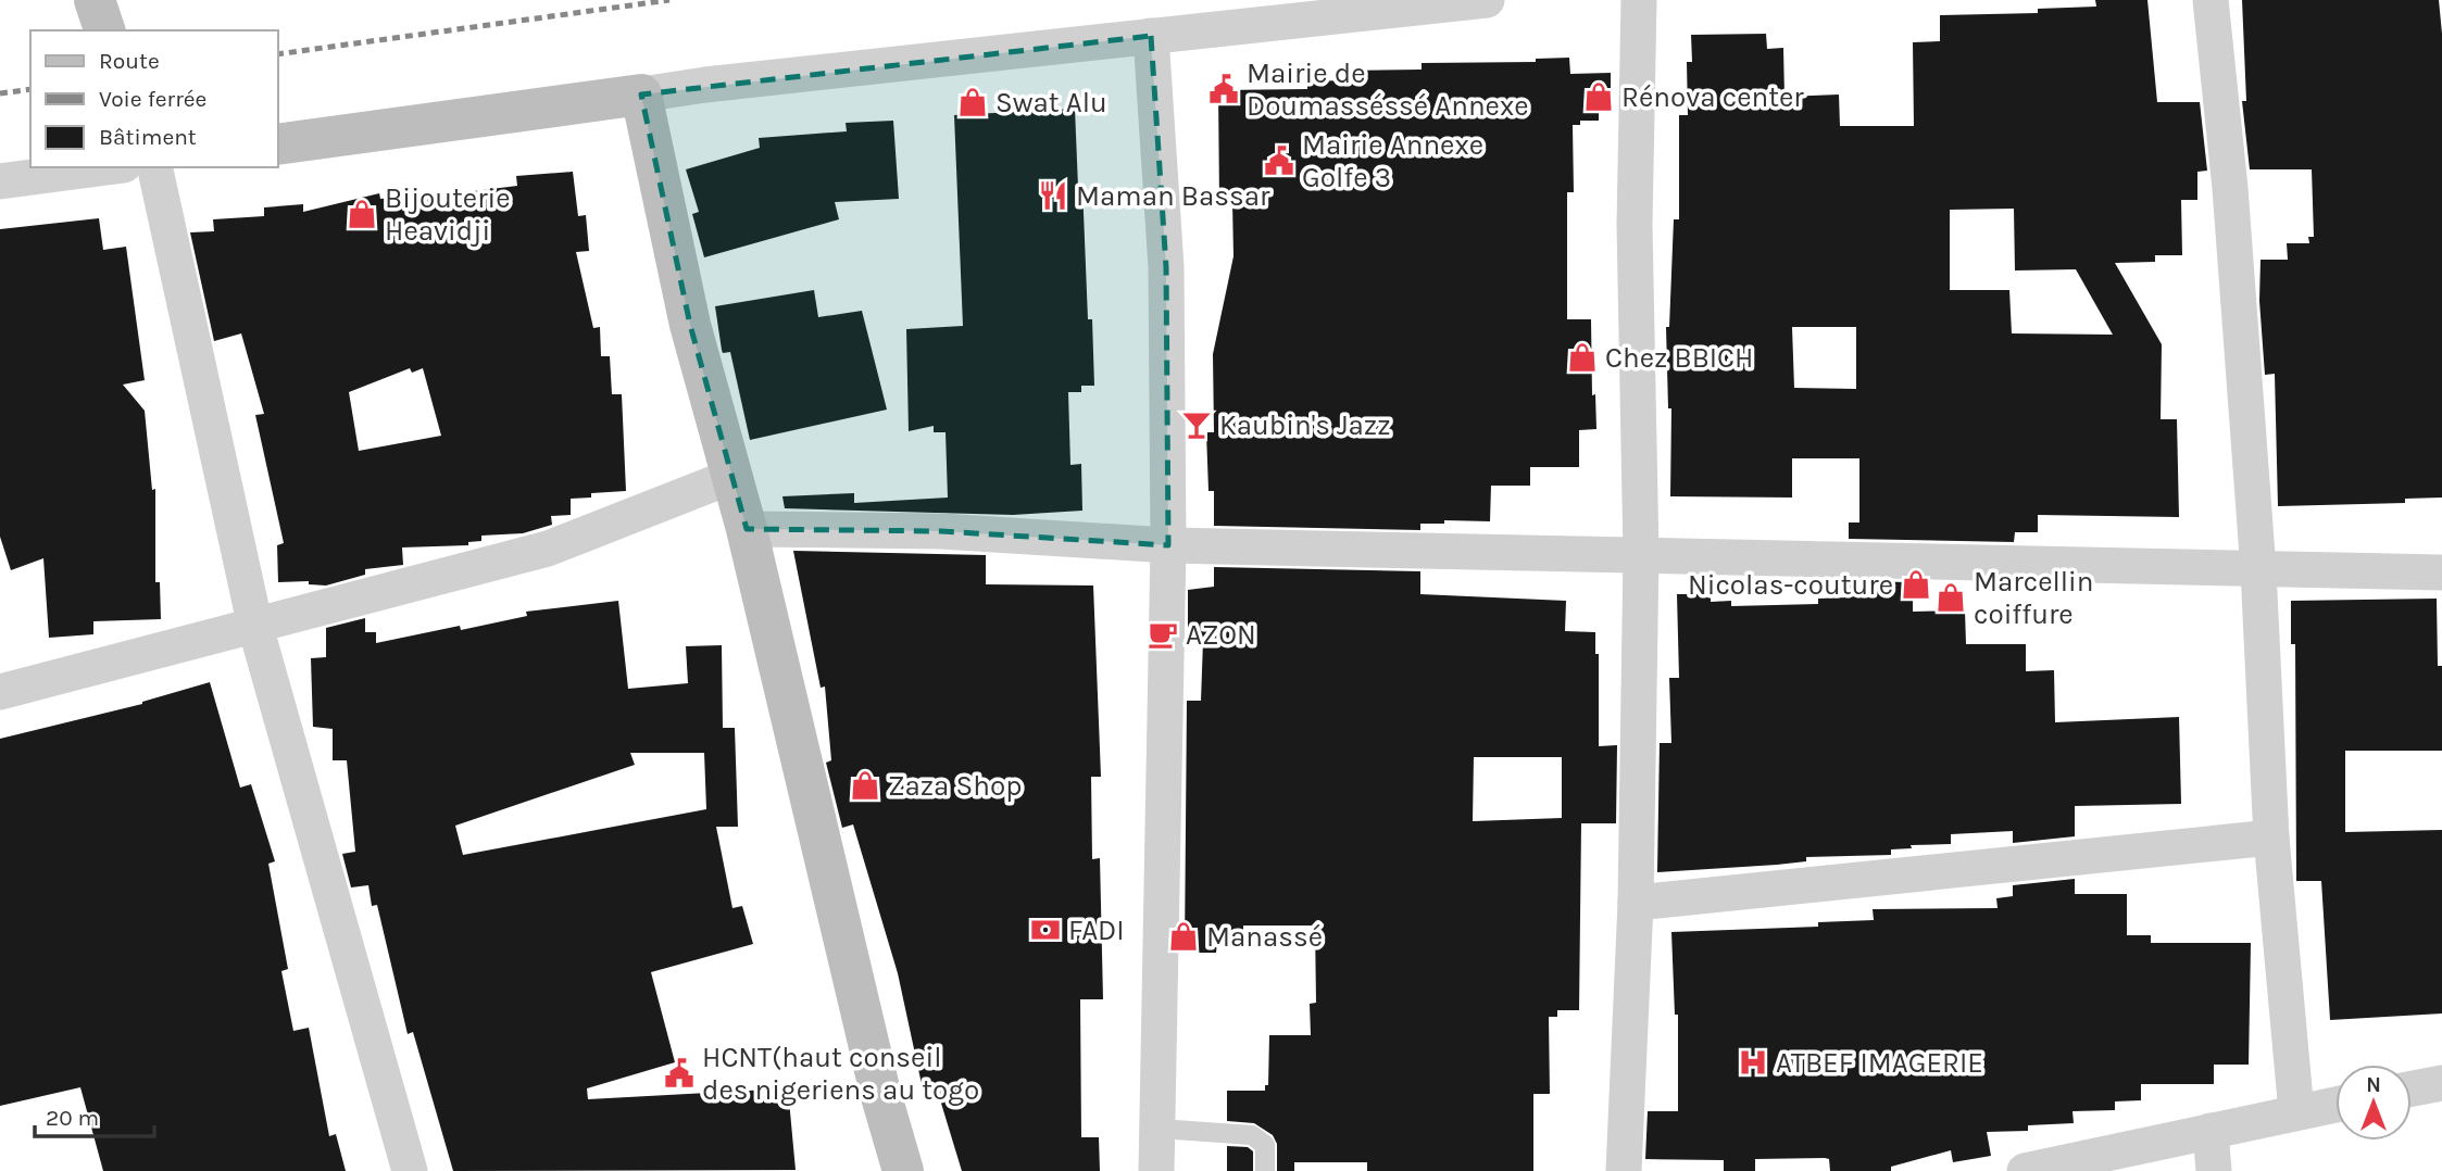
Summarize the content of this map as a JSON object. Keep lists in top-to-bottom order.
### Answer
{
  "places": {
    "public building": ["Mairie de Doumasséssé Annexe", "Mairie Annexe Golfe 3", "HCNT(haut conseil des nigeriens au togo"],
    "shop": [
      "Rénova center",
      "Swat Alu",
      "Bijouterie Heavidji",
      "Chez BBICH",
      "Nicolas-couture",
      "Marcellin coiffure",
      "Zaza Shop",
      "Manassé"
    ],
    "restaurant": ["Maman Bassar"],
    "bar": ["Kaubin's Jazz"],
    "cafe": ["AZON"],
    "bank": ["FADI"],
    "hospital": ["ATBEF IMAGERIE"]
  },
  "legend": ["Route", "Voie ferrée", "Bâtiment"],
  "scale_bar": "20 m",
  "north": "top"
}
